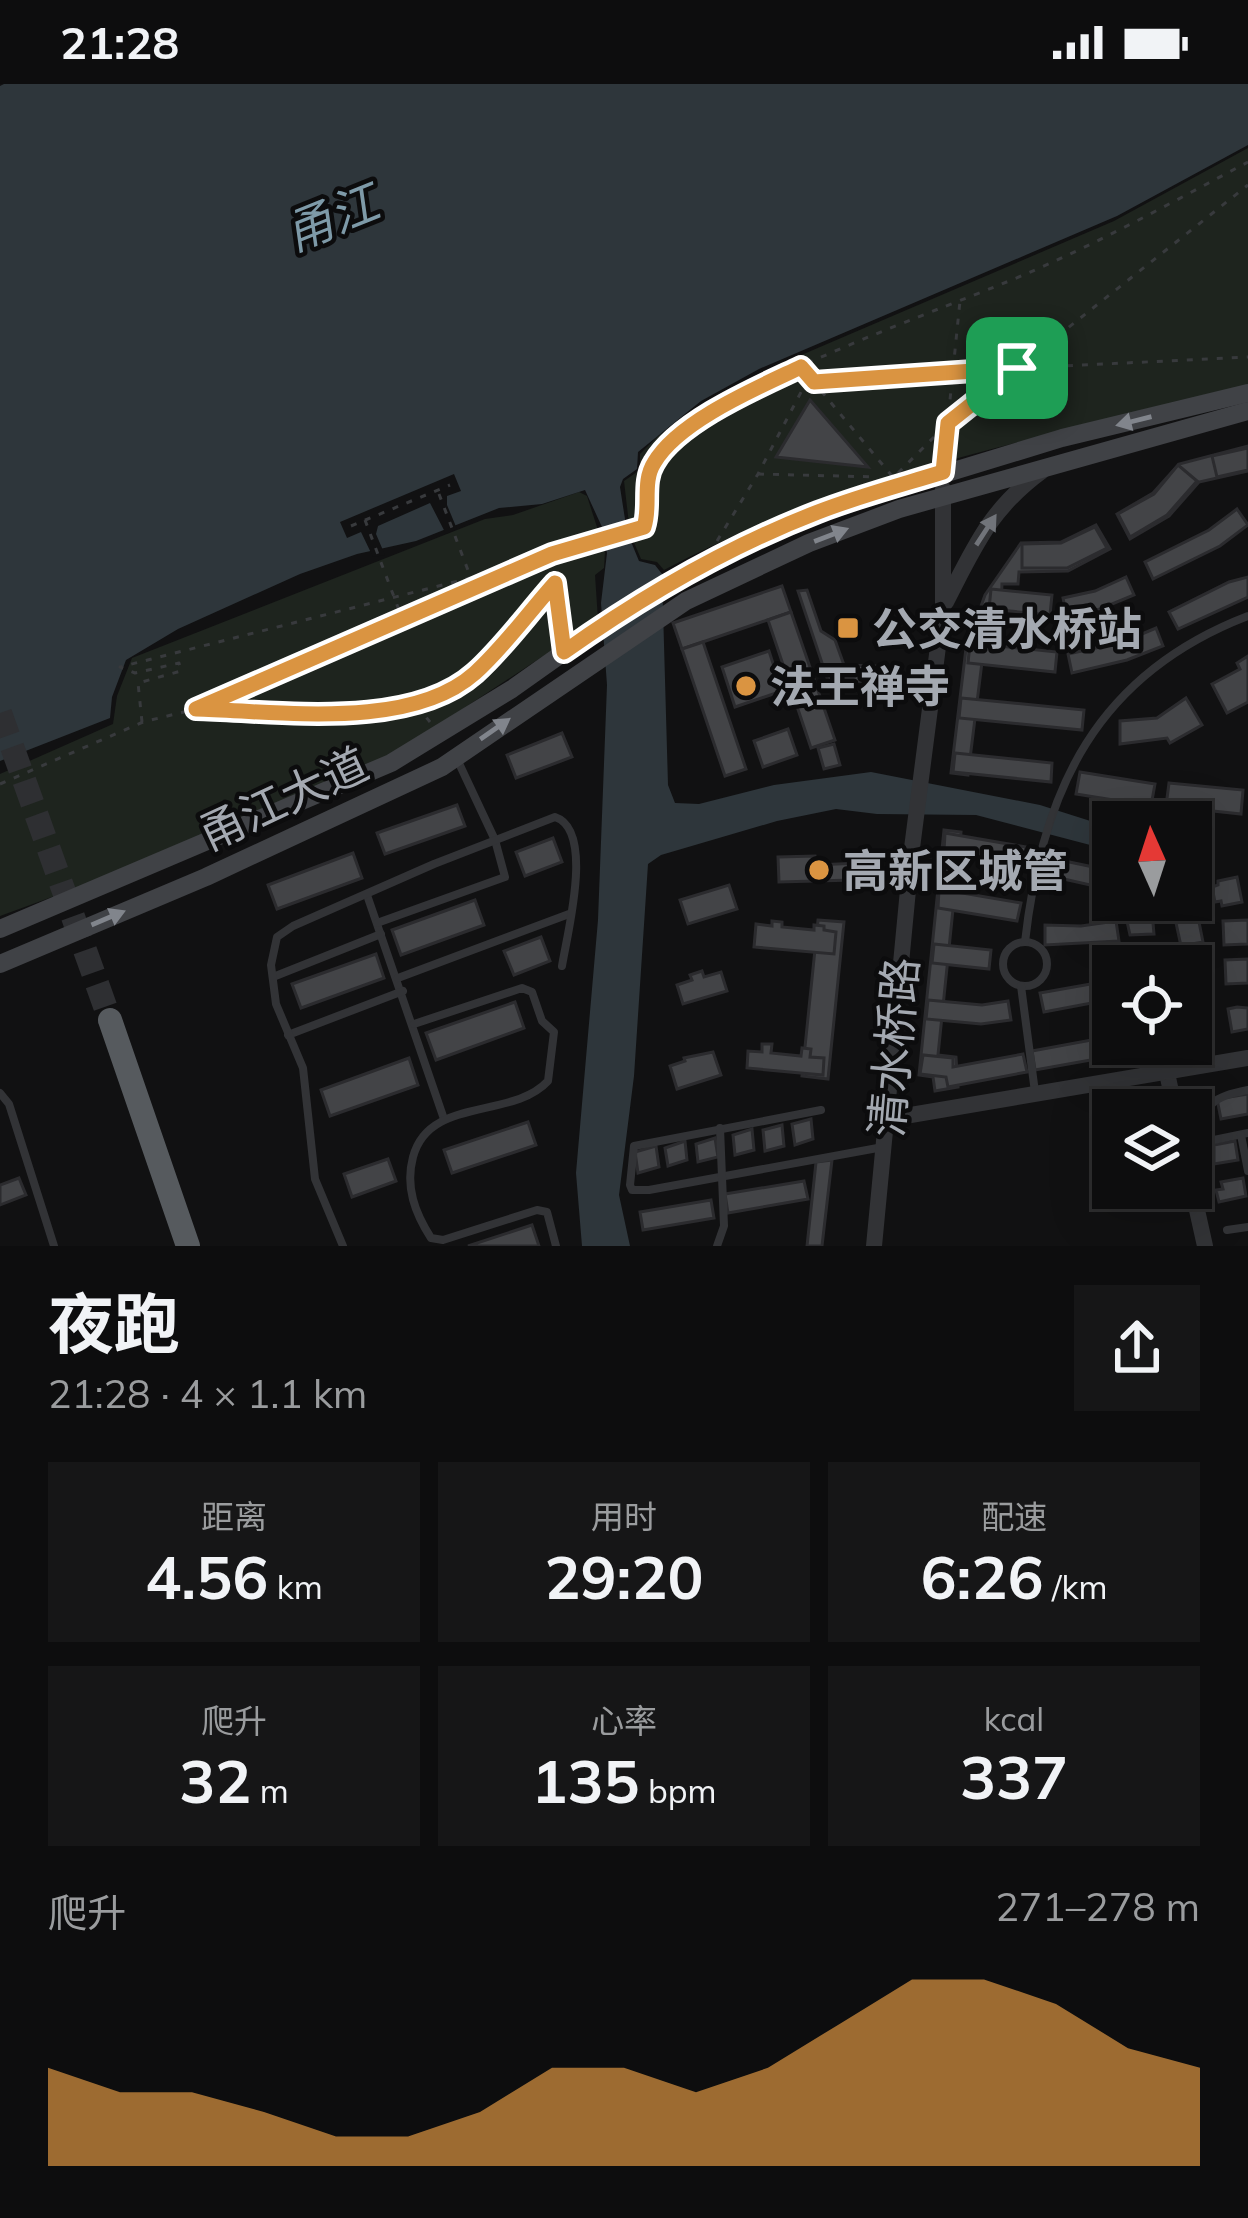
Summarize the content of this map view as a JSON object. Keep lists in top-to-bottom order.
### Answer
{
  "streets": {
    "main road": ["甬江大道"],
    "street": ["清水桥路"]
  },
  "water": ["甬江"],
  "places": {
    "transit": ["公交清水桥站"],
    "other": ["法王禅寺", "高新区城管"]
  },
  "north": "top",
  "page": {
    "status": "21:28",
    "heading": ["夜跑", "21:28 · 4 × 1.1 km"],
    "stats": [
      ["距离", "4.56 km"],
      ["用时", "29:20"],
      ["配速", "6:26 /km"],
      ["爬升", "32 m"],
      ["心率", "135 bpm"],
      ["kcal", "337"]
    ],
    "chart": ["爬升", "271–278 m"]
  }
}
